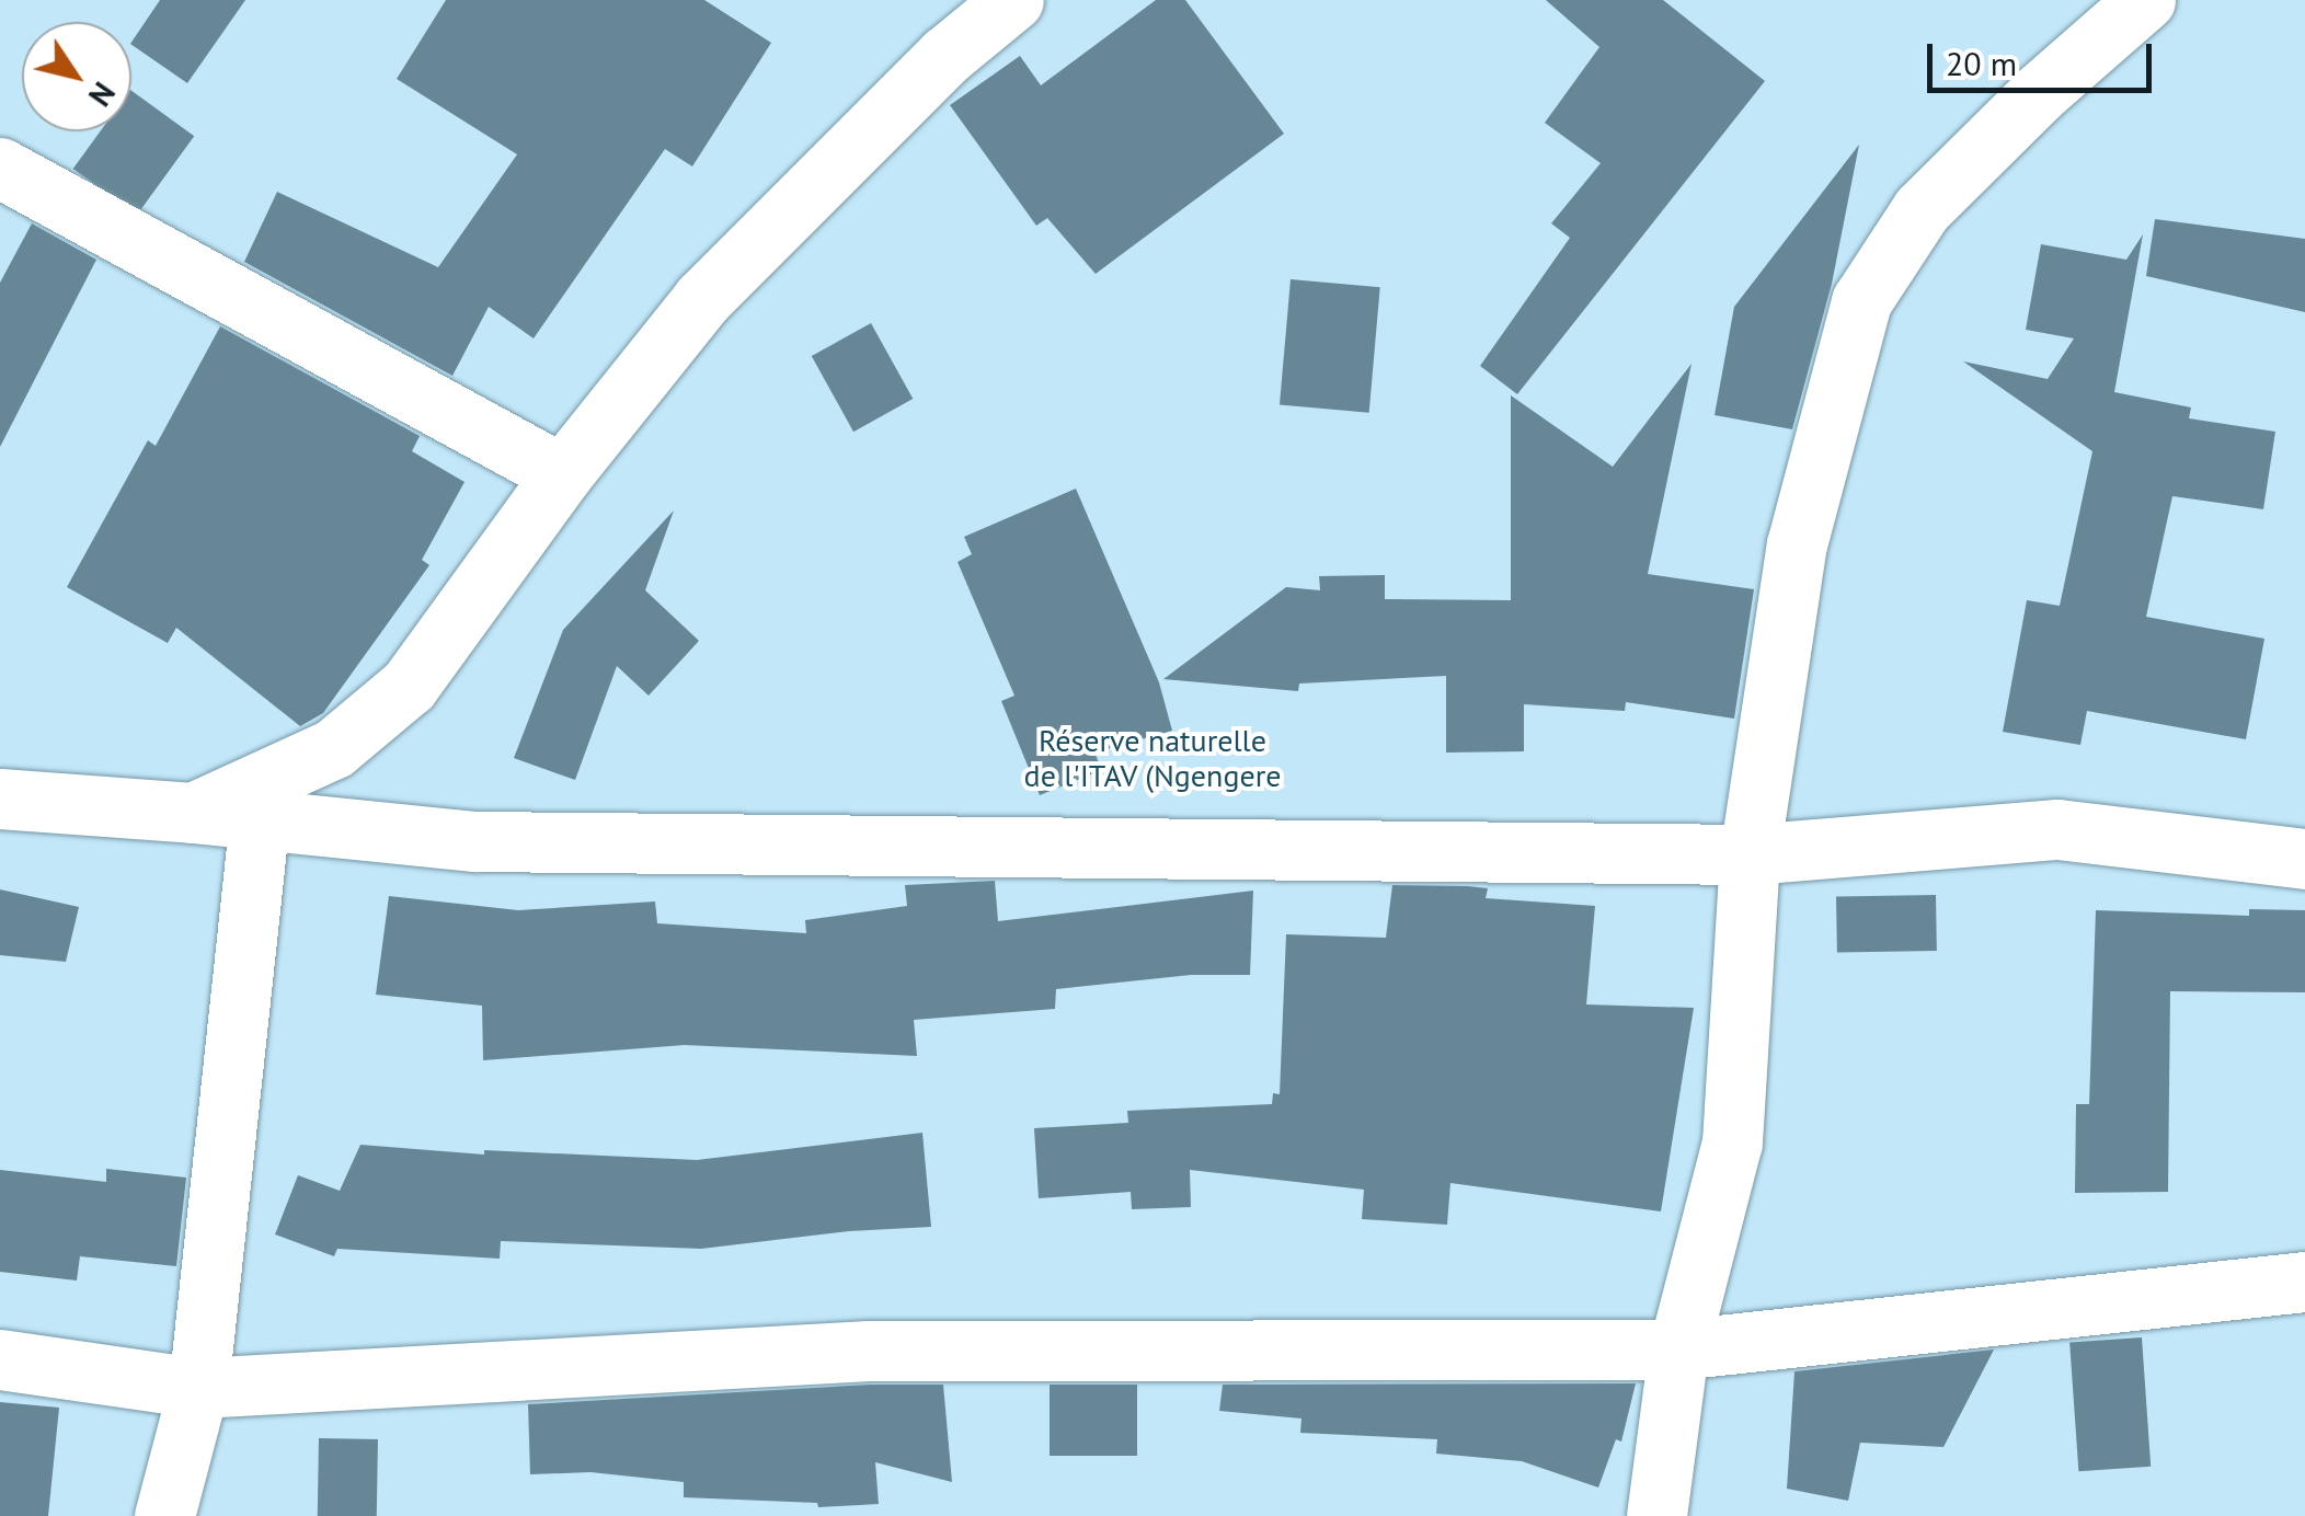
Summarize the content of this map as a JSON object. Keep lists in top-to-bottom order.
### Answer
{
  "parks": ["Réserve naturelle de l'ITAV (Ngengere"],
  "scale_bar": "20 m",
  "north": "bottom right"
}
